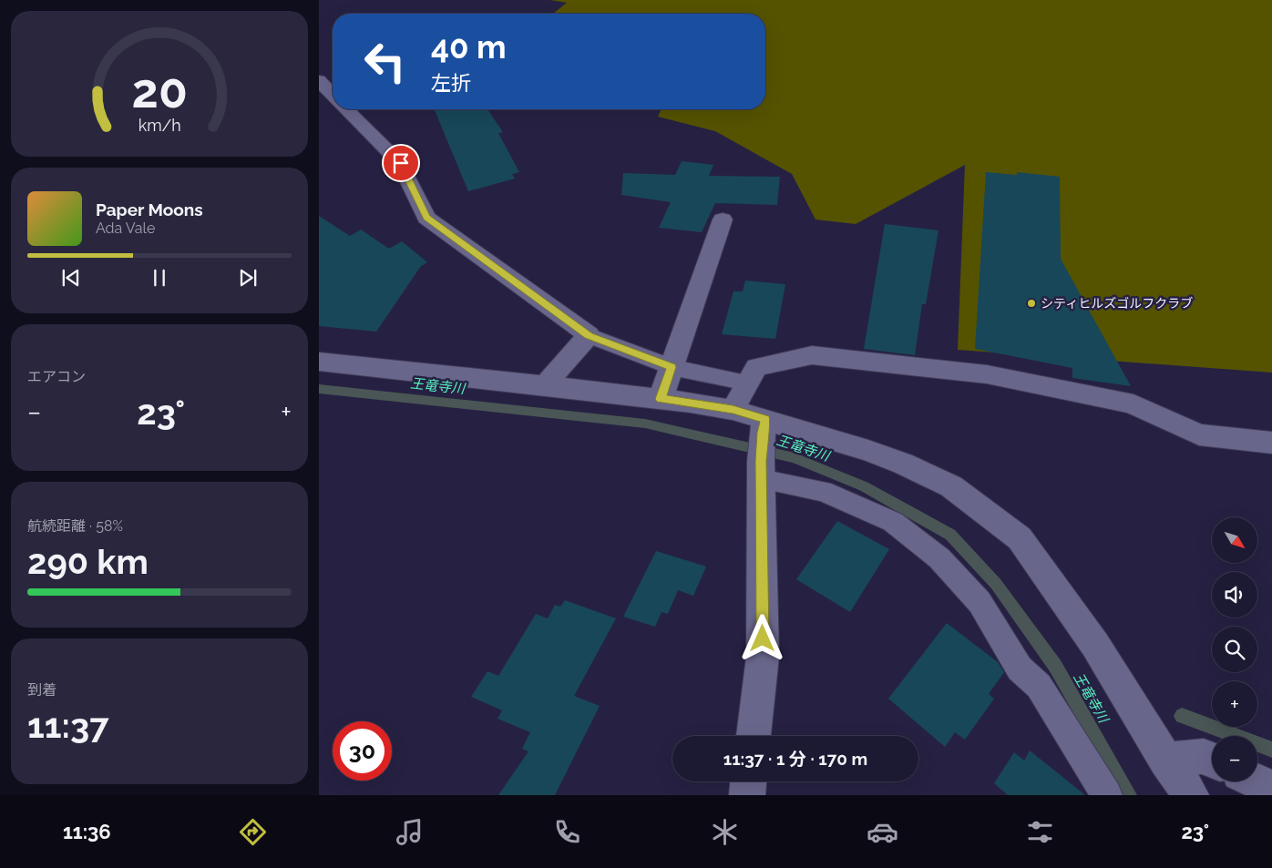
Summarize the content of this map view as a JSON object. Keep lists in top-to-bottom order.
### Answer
{
  "water": ["王竜寺川"],
  "places": ["シティヒルズゴルフクラブ"],
  "north": "bottom right",
  "page": {
    "turn": ["40 m", "左折"],
    "song": ["Paper Moons", "Ada Vale"],
    "tile": [
      "エアコン",
      ["航続距離 · 58%", "290 km"],
      ["到着", "11:37"]
    ],
    "heat": ["−", "23°", "+"],
    "map_buttons": ["+", "−"],
    "limit": "30",
    "trip": "11:37 · 1 分 · 170 m",
    "tabs": ["11:36", "23°"],
    "gauge": ["20", "km/h"]
  }
}
